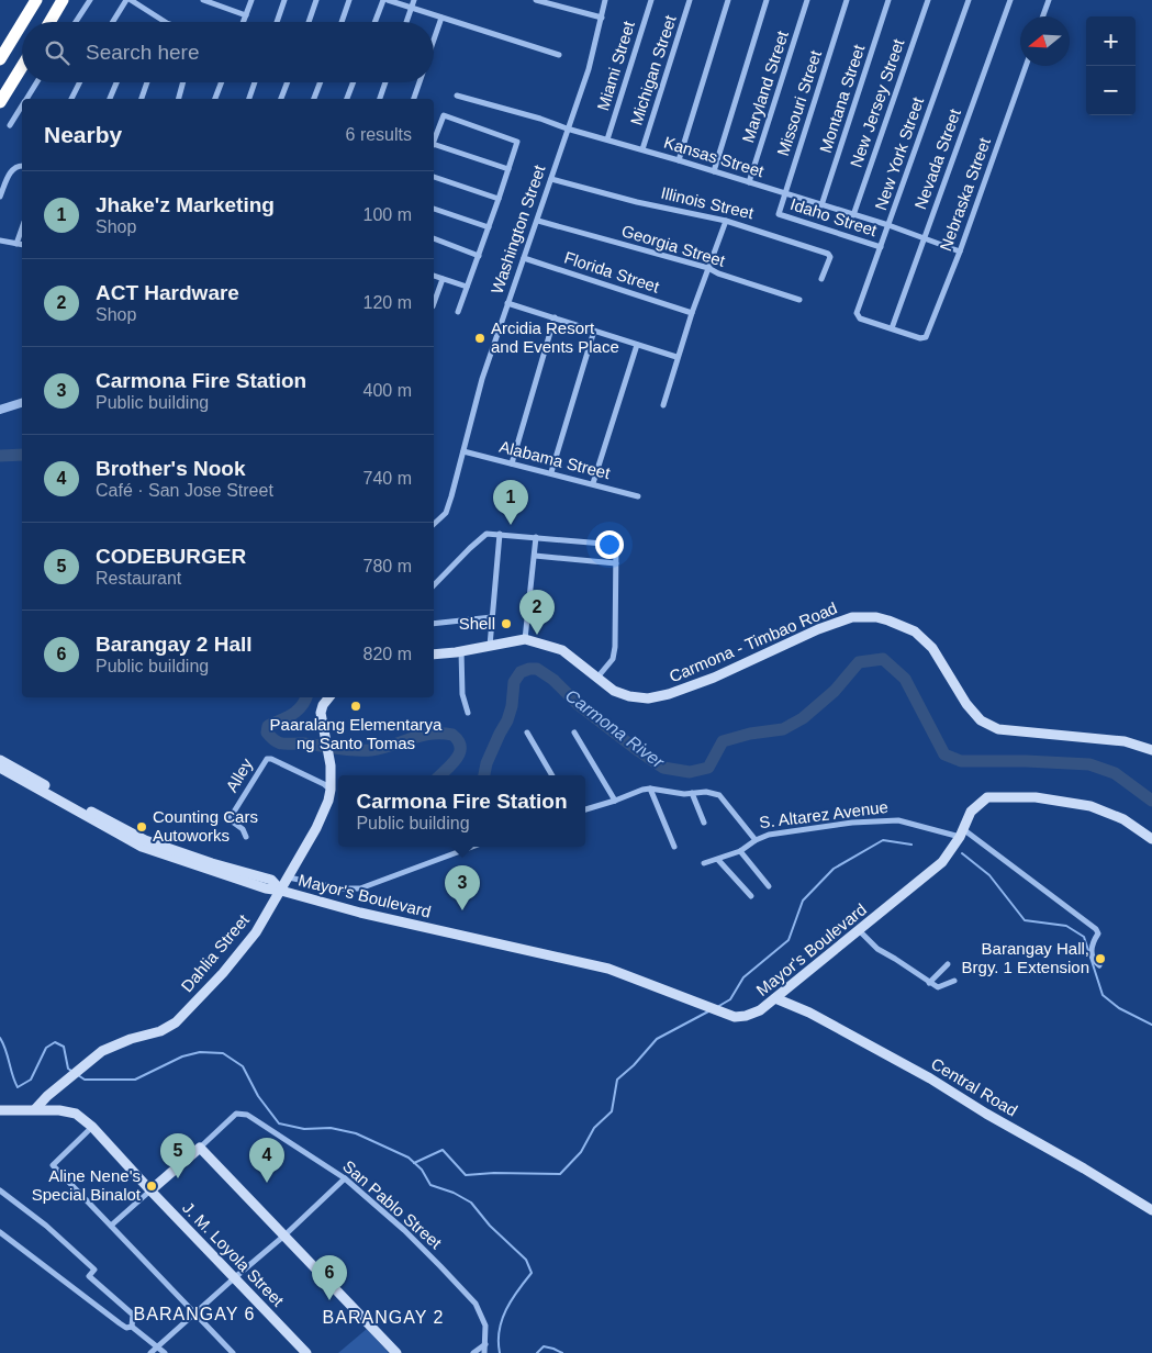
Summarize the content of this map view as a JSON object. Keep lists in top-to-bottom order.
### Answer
{
  "streets": {
    "main road": [
      "Carmona - Timbao Road",
      "Mayor's Boulevard",
      "Dahlia Street",
      "Central Road",
      "J. M. Loyola Street"
    ],
    "street": [
      "Miami Street",
      "Michigan Street",
      "Maryland Street",
      "Montana Street",
      "Missouri Street",
      "New Jersey Street",
      "New York Street",
      "Kansas Street",
      "Nevada Street",
      "Nebraska Street",
      "Illinois Street",
      "Idaho Street",
      "Washington Street",
      "Georgia Street",
      "Florida Street",
      "Alabama Street",
      "Alley",
      "S. Altarez Avenue",
      "San Pablo Street"
    ]
  },
  "crossings": [
    ["Miami Street", "Kansas Street"],
    ["Michigan Street", "Kansas Street"],
    ["Maryland Street", "Kansas Street"],
    ["Montana Street", "Kansas Street"],
    ["Missouri Street", "Kansas Street"],
    ["Missouri Street", "Idaho Street"],
    ["New Jersey Street", "Kansas Street"],
    ["New York Street", "Kansas Street"],
    ["New York Street", "Nevada Street"],
    ["New York Street", "Nebraska Street"],
    ["New York Street", "Idaho Street"],
    ["Kansas Street", "Nevada Street"],
    ["Kansas Street", "Nebraska Street"],
    ["Kansas Street", "Washington Street"],
    ["Nevada Street", "Nebraska Street"],
    ["Illinois Street", "Washington Street"],
    ["Washington Street", "Georgia Street"],
    ["Washington Street", "Florida Street"],
    ["Washington Street", "Alabama Street"],
    ["Alley", "Dahlia Street"],
    ["S. Altarez Avenue", "Mayor's Boulevard"],
    ["Mayor's Boulevard", "Dahlia Street"],
    ["Mayor's Boulevard", "Central Road"],
    ["Dahlia Street", "J. M. Loyola Street"]
  ],
  "districts": ["BARANGAY 6", "BARANGAY 2"],
  "water": ["Carmona River"],
  "places": [
    "Arcidia Resort and Events Place",
    "Shell",
    "Paaralang Elementarya ng Santo Tomas",
    "Counting Cars Autoworks",
    "Barangay Hall, Brgy. 1 Extension",
    "Aline Nene's Special Binalot"
  ],
  "north": "left",
  "page": {
    "map_buttons": ["+", "−"],
    "search": "Search here",
    "heading": ["Nearby", "6 results"],
    "list": [
      {
        "mark": "1",
        "name": "Jhake'z Marketing",
        "note": "Shop",
        "value": "100 m"
      },
      {
        "mark": "2",
        "name": "ACT Hardware",
        "note": "Shop",
        "value": "120 m"
      },
      {
        "mark": "3",
        "name": "Carmona Fire Station",
        "note": "Public building",
        "value": "400 m"
      },
      {
        "mark": "4",
        "name": "Brother's Nook",
        "note": "Café · San Jose Street",
        "value": "740 m"
      },
      {
        "mark": "5",
        "name": "CODEBURGER",
        "note": "Restaurant",
        "value": "780 m"
      },
      {
        "mark": "6",
        "name": "Barangay 2 Hall",
        "note": "Public building",
        "value": "820 m"
      }
    ],
    "pins": [
      "1",
      "2",
      "3",
      "5",
      "4",
      "6"
    ],
    "popup": ["Carmona Fire Station", "Public building"]
  }
}
